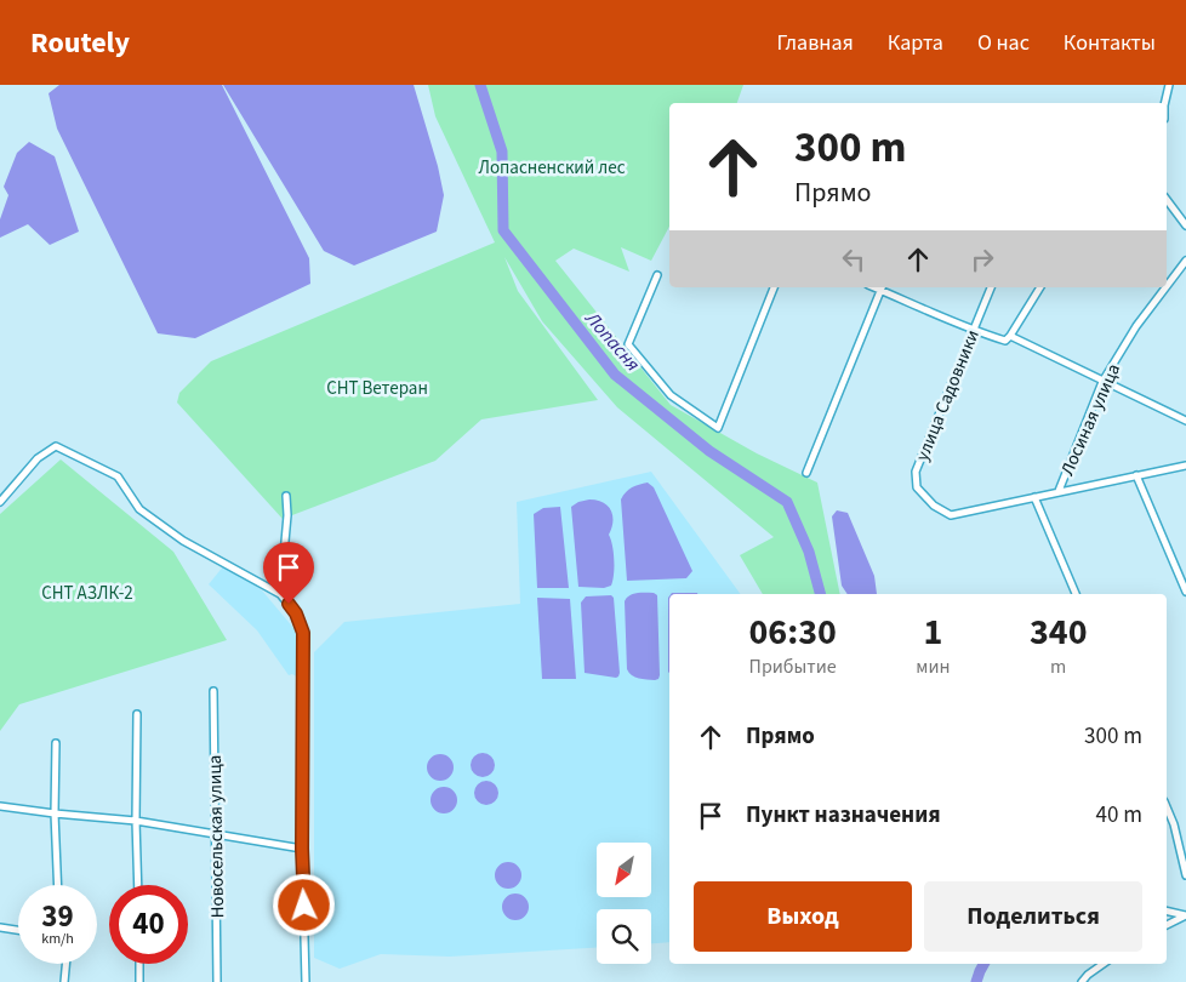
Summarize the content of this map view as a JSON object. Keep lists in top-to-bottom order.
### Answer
{
  "streets": {
    "street": ["улица Садовники", "Лосиная улица", "Новосельская улица"]
  },
  "water": ["Лопасня"],
  "parks": ["Лопасненский лес", "СНТ Ветеран", "СНТ АЗЛК-2"],
  "north": "bottom left",
  "page": {
    "header": "Routely",
    "nav": [
      "Главная",
      "Карта",
      "О нас",
      "Контакты"
    ],
    "turn": ["300 m", "Прямо"],
    "eta": [
      "06:30",
      "Прибытие",
      "1",
      "мин",
      "340",
      "m"
    ],
    "list": [
      {
        "name": "Прямо",
        "value": "300 m"
      },
      {
        "name": "Пункт назначения",
        "value": "40 m"
      }
    ],
    "buttons": ["Выход", "Поделиться"],
    "speed": "39 km/h",
    "limit": "40"
  }
}
